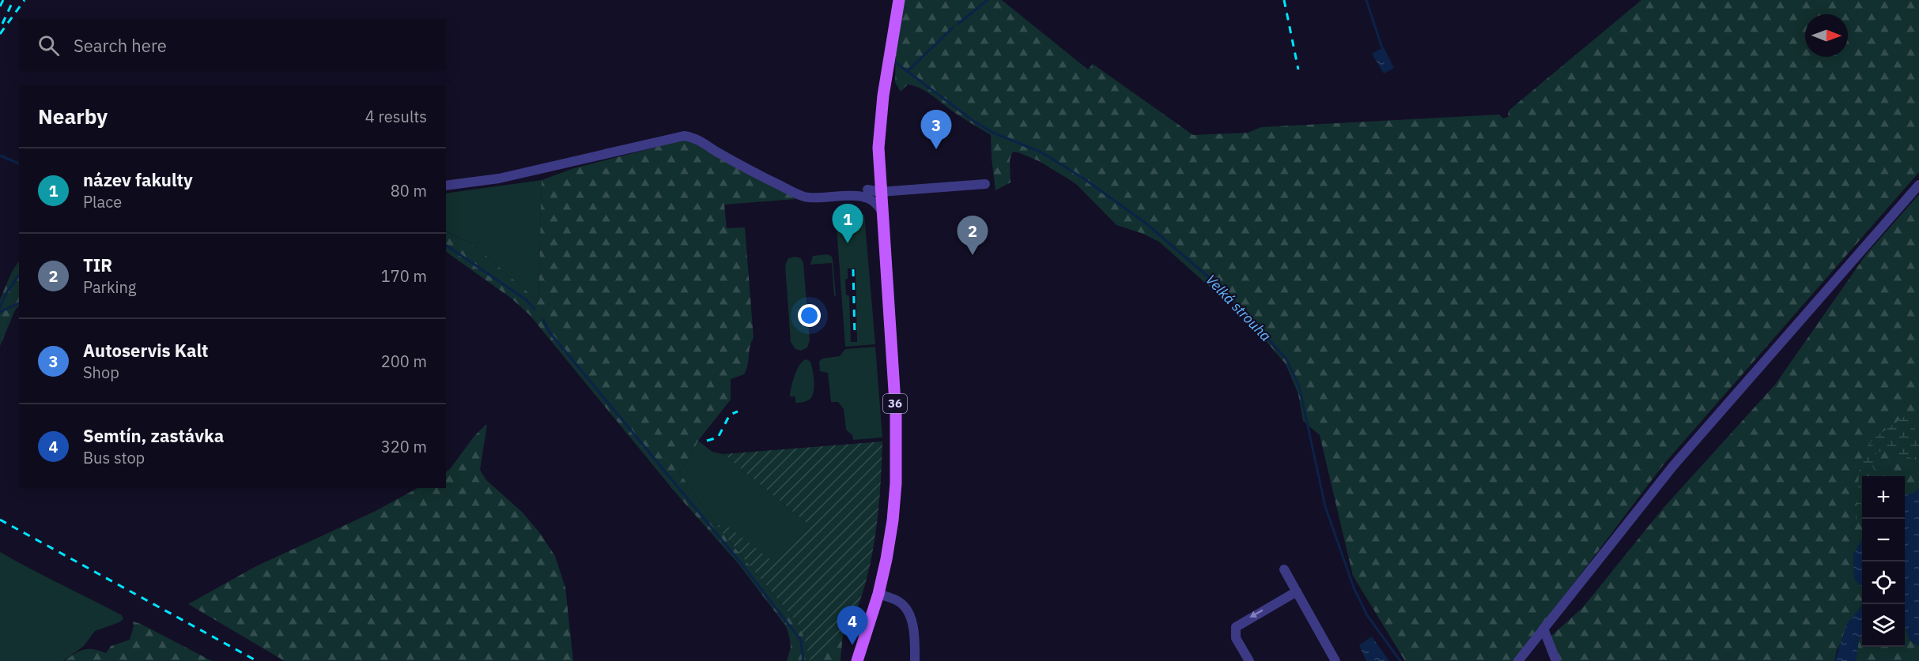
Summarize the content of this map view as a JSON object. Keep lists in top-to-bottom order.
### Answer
{
  "streets": {
    "main road": ["36"]
  },
  "water": ["Velká strouha"],
  "north": "right",
  "page": {
    "search": "Search here",
    "heading": ["Nearby", "4 results"],
    "pins": [
      "3",
      "1",
      "2",
      "4"
    ],
    "list": [
      {
        "mark": "1",
        "name": "název fakulty",
        "note": "Place",
        "value": "80 m"
      },
      {
        "mark": "2",
        "name": "TIR",
        "note": "Parking",
        "value": "170 m"
      },
      {
        "mark": "3",
        "name": "Autoservis Kalt",
        "note": "Shop",
        "value": "200 m"
      },
      {
        "mark": "4",
        "name": "Semtín, zastávka",
        "note": "Bus stop",
        "value": "320 m"
      }
    ],
    "map_buttons": ["+", "−"]
  }
}
